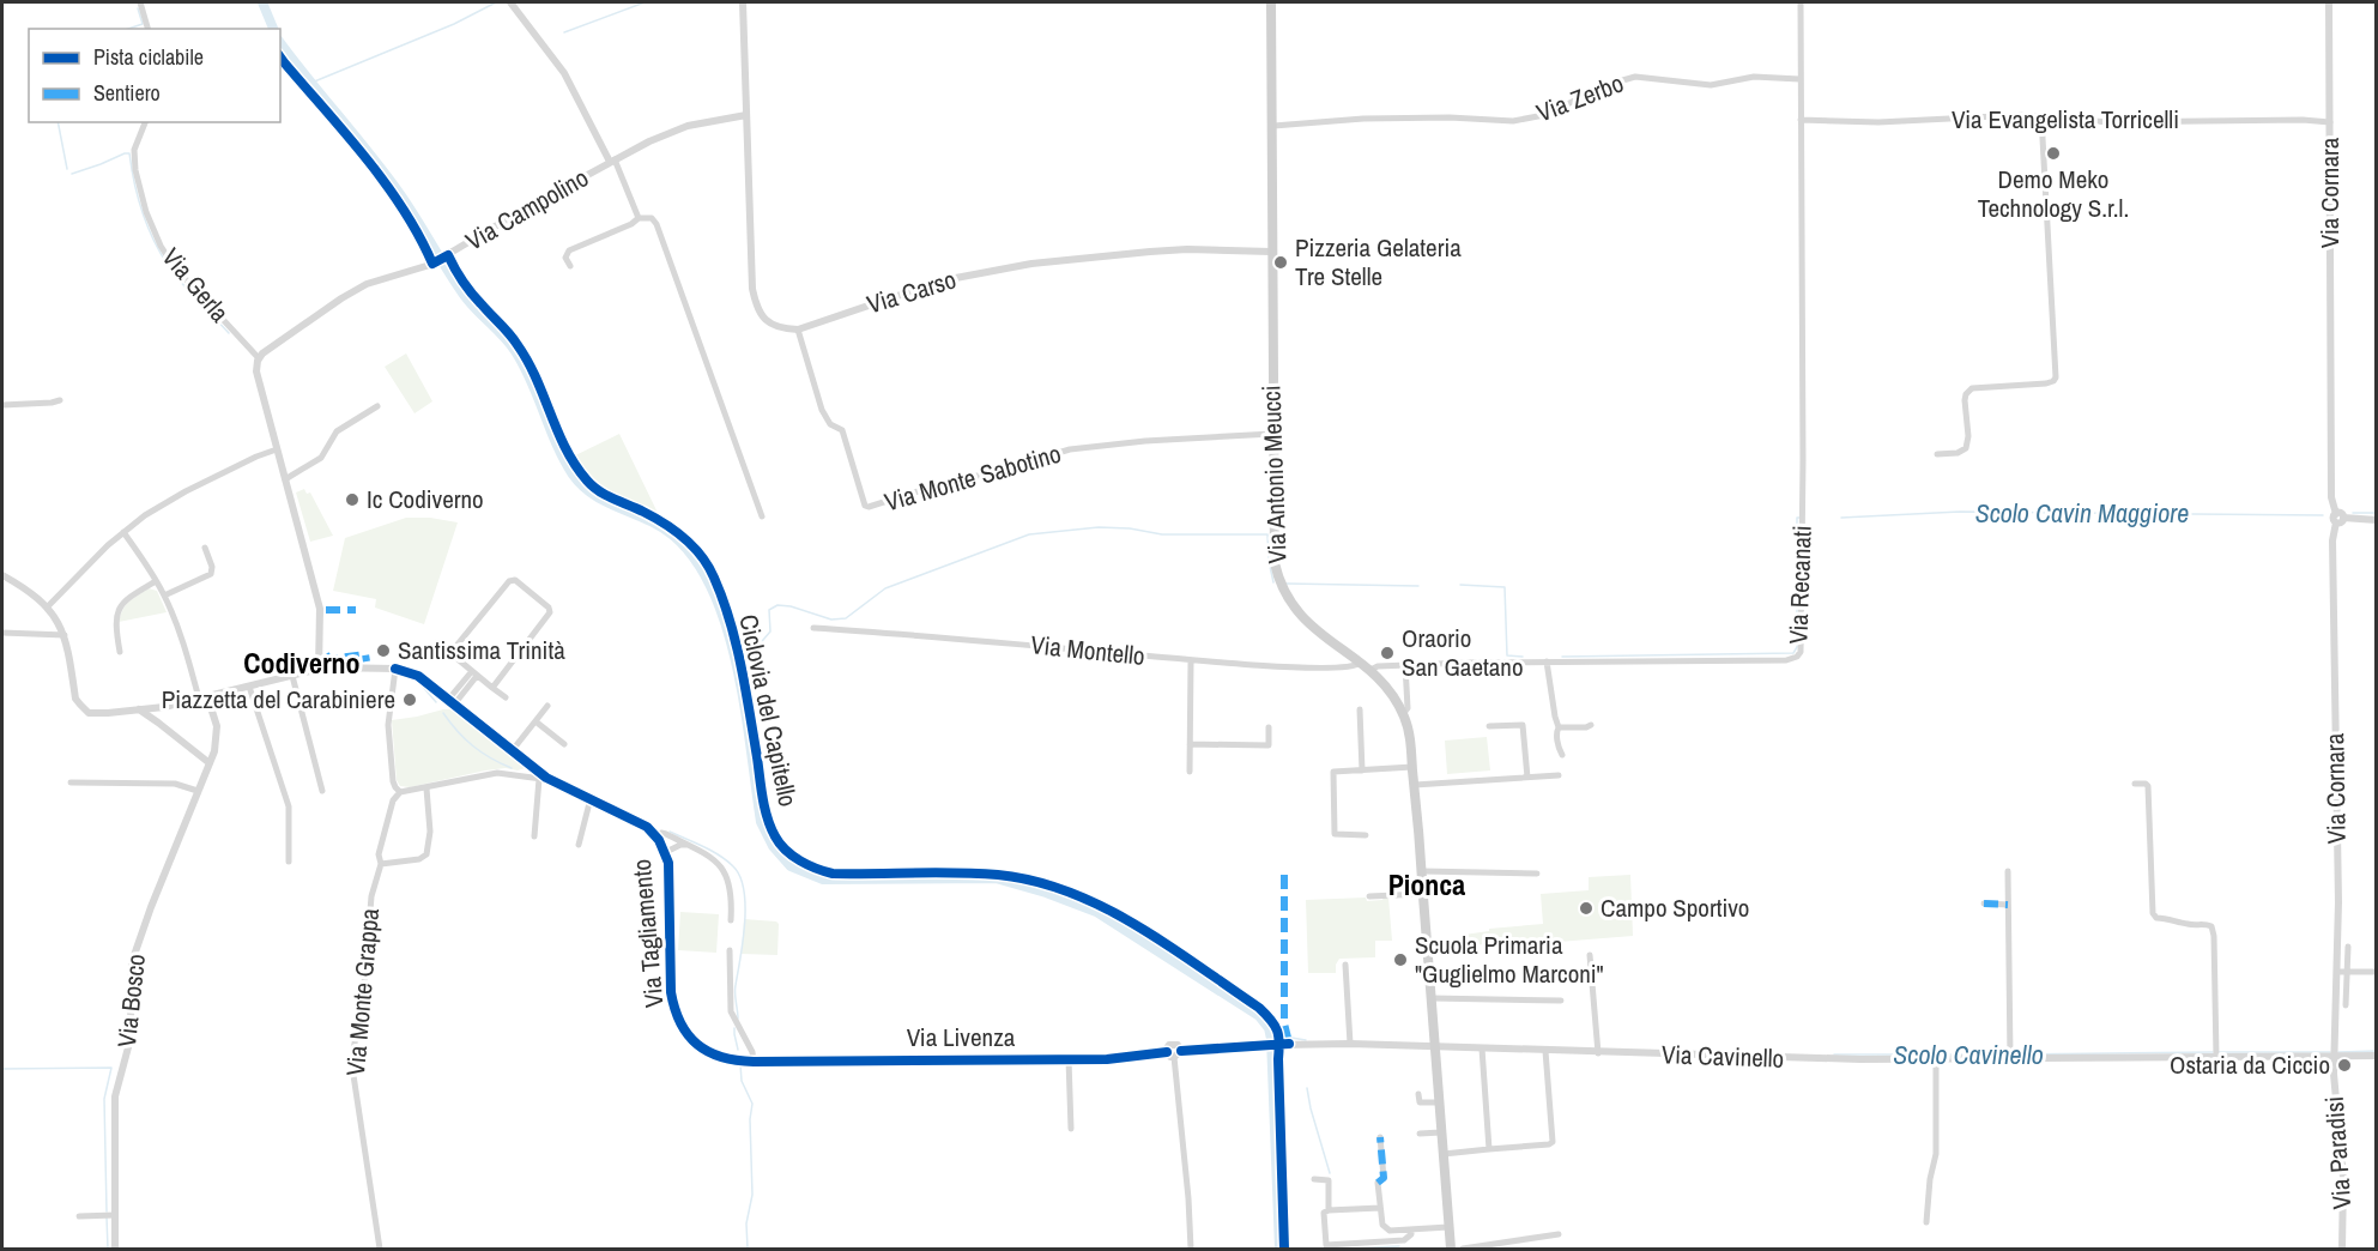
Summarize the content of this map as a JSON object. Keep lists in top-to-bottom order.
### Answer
{
  "streets": {
    "main road": ["Via Antonio Meucci"],
    "street": [
      "Via Zerbo",
      "Via Evangelista Torricelli",
      "Via Cornara",
      "Via Campolino",
      "Via Gerla",
      "Via Carso",
      "Via Monte Sabotino",
      "Via Recanati",
      "Via Montello",
      "Via Tagliamento",
      "Via Monte Grappa",
      "Via Bosco",
      "Via Livenza",
      "Via Cavinello",
      "Via Paradisi"
    ],
    "cycle path": ["Ciclovia del Capitello"]
  },
  "crossings": [
    ["Via Zerbo", "Via Antonio Meucci"],
    ["Via Evangelista Torricelli", "Via Cornara"],
    ["Via Evangelista Torricelli", "Via Recanati"],
    ["Via Cornara", "Via Cavinello"],
    ["Via Cornara", "Via Paradisi"],
    ["Via Campolino", "Via Gerla"],
    ["Via Carso", "Via Antonio Meucci"],
    ["Via Carso", "Via Monte Sabotino"],
    ["Via Antonio Meucci", "Via Monte Sabotino"],
    ["Via Antonio Meucci", "Via Recanati"],
    ["Via Antonio Meucci", "Via Montello"],
    ["Via Antonio Meucci", "Via Livenza"],
    ["Via Antonio Meucci", "Via Cavinello"],
    ["Via Tagliamento", "Via Monte Grappa"],
    ["Via Tagliamento", "Via Livenza"],
    ["Via Livenza", "Via Cavinello"],
    ["Via Cavinello", "Via Paradisi"]
  ],
  "districts": ["Codiverno", "Pionca"],
  "water": ["Scolo Cavin Maggiore", "Scolo Cavinello"],
  "places": [
    "Demo Meko Technology S.r.l.",
    "Pizzeria Gelateria Tre Stelle",
    "Ic Codiverno",
    "Santissima Trinità",
    "Oraorio San Gaetano",
    "Piazzetta del Carabiniere",
    "Campo Sportivo",
    "Scuola Primaria \"Guglielmo Marconi\"",
    "Ostaria da Ciccio"
  ],
  "legend": ["Pista ciclabile", "Sentiero"]
}
